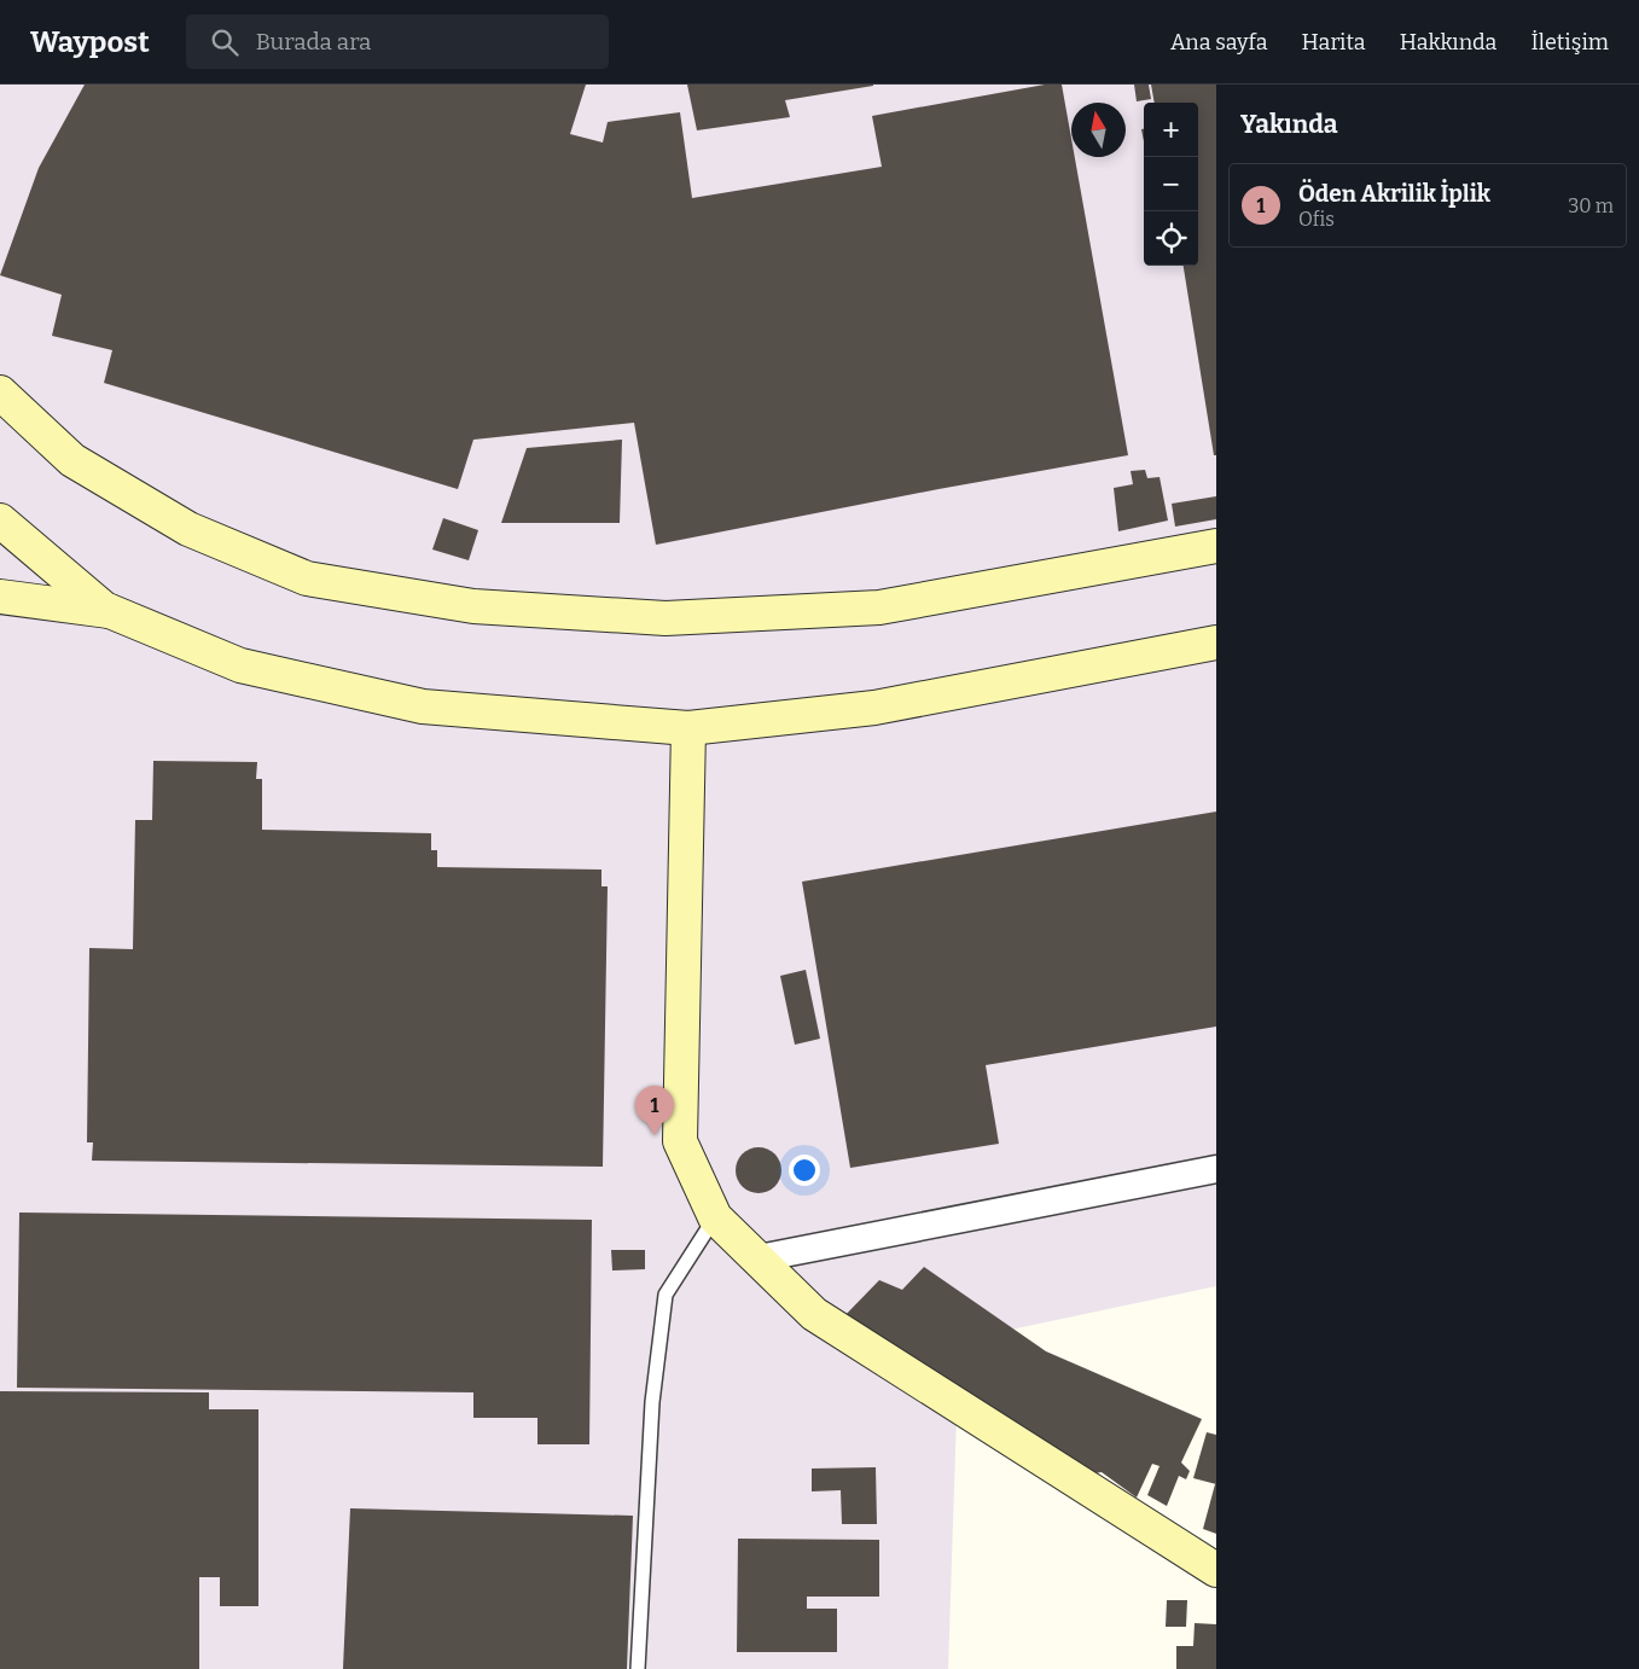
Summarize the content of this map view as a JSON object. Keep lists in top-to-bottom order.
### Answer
{
  "north": "top",
  "page": {
    "header": "Waypost",
    "search": "Burada ara",
    "nav": [
      "Ana sayfa",
      "Harita",
      "Hakkında",
      "İletişim"
    ],
    "heading": "Yakında",
    "map_buttons": ["+", "−"],
    "list": [
      {
        "mark": "1",
        "name": "Öden Akrilik İplik",
        "note": "Ofis",
        "value": "30 m"
      }
    ],
    "pins": "1"
  }
}
